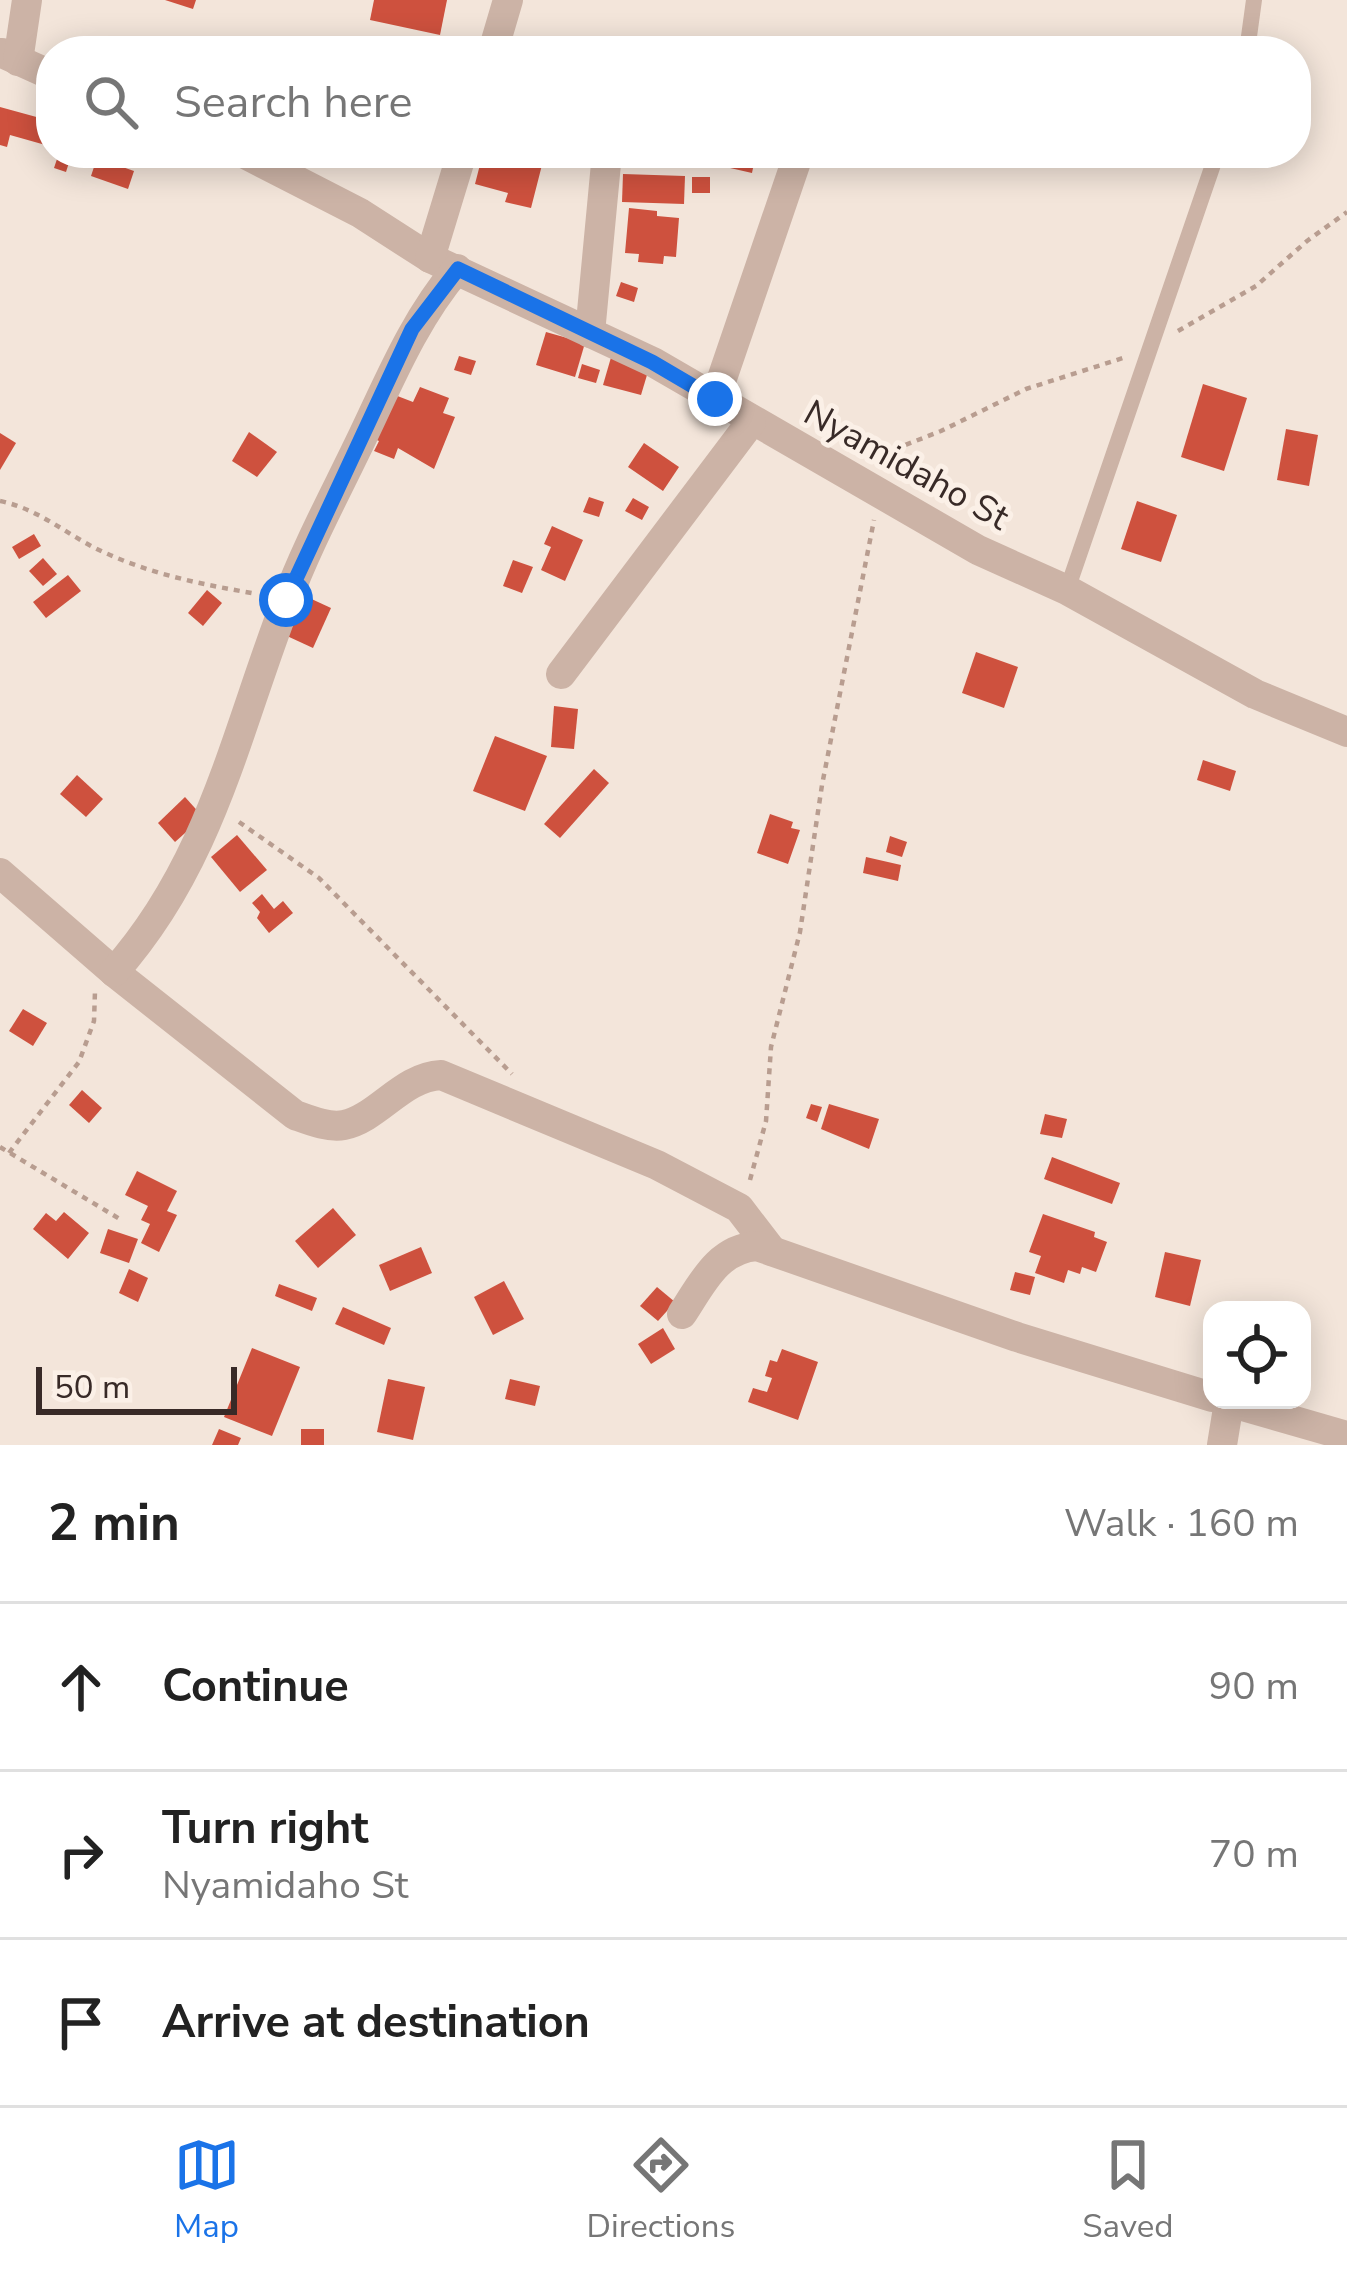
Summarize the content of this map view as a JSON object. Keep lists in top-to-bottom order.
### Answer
{
  "streets": {
    "street": ["Nyamidaho St"]
  },
  "scale_bar": "50 m",
  "page": {
    "search": "Search here",
    "scale": "50 m",
    "heading": ["2 min", "Walk · 160 m"],
    "list": [
      ["Continue", "90 m"],
      ["Turn right", "Nyamidaho St", "70 m"],
      "Arrive at destination"
    ],
    "nav": ["Map", "Directions", "Saved"]
  }
}
